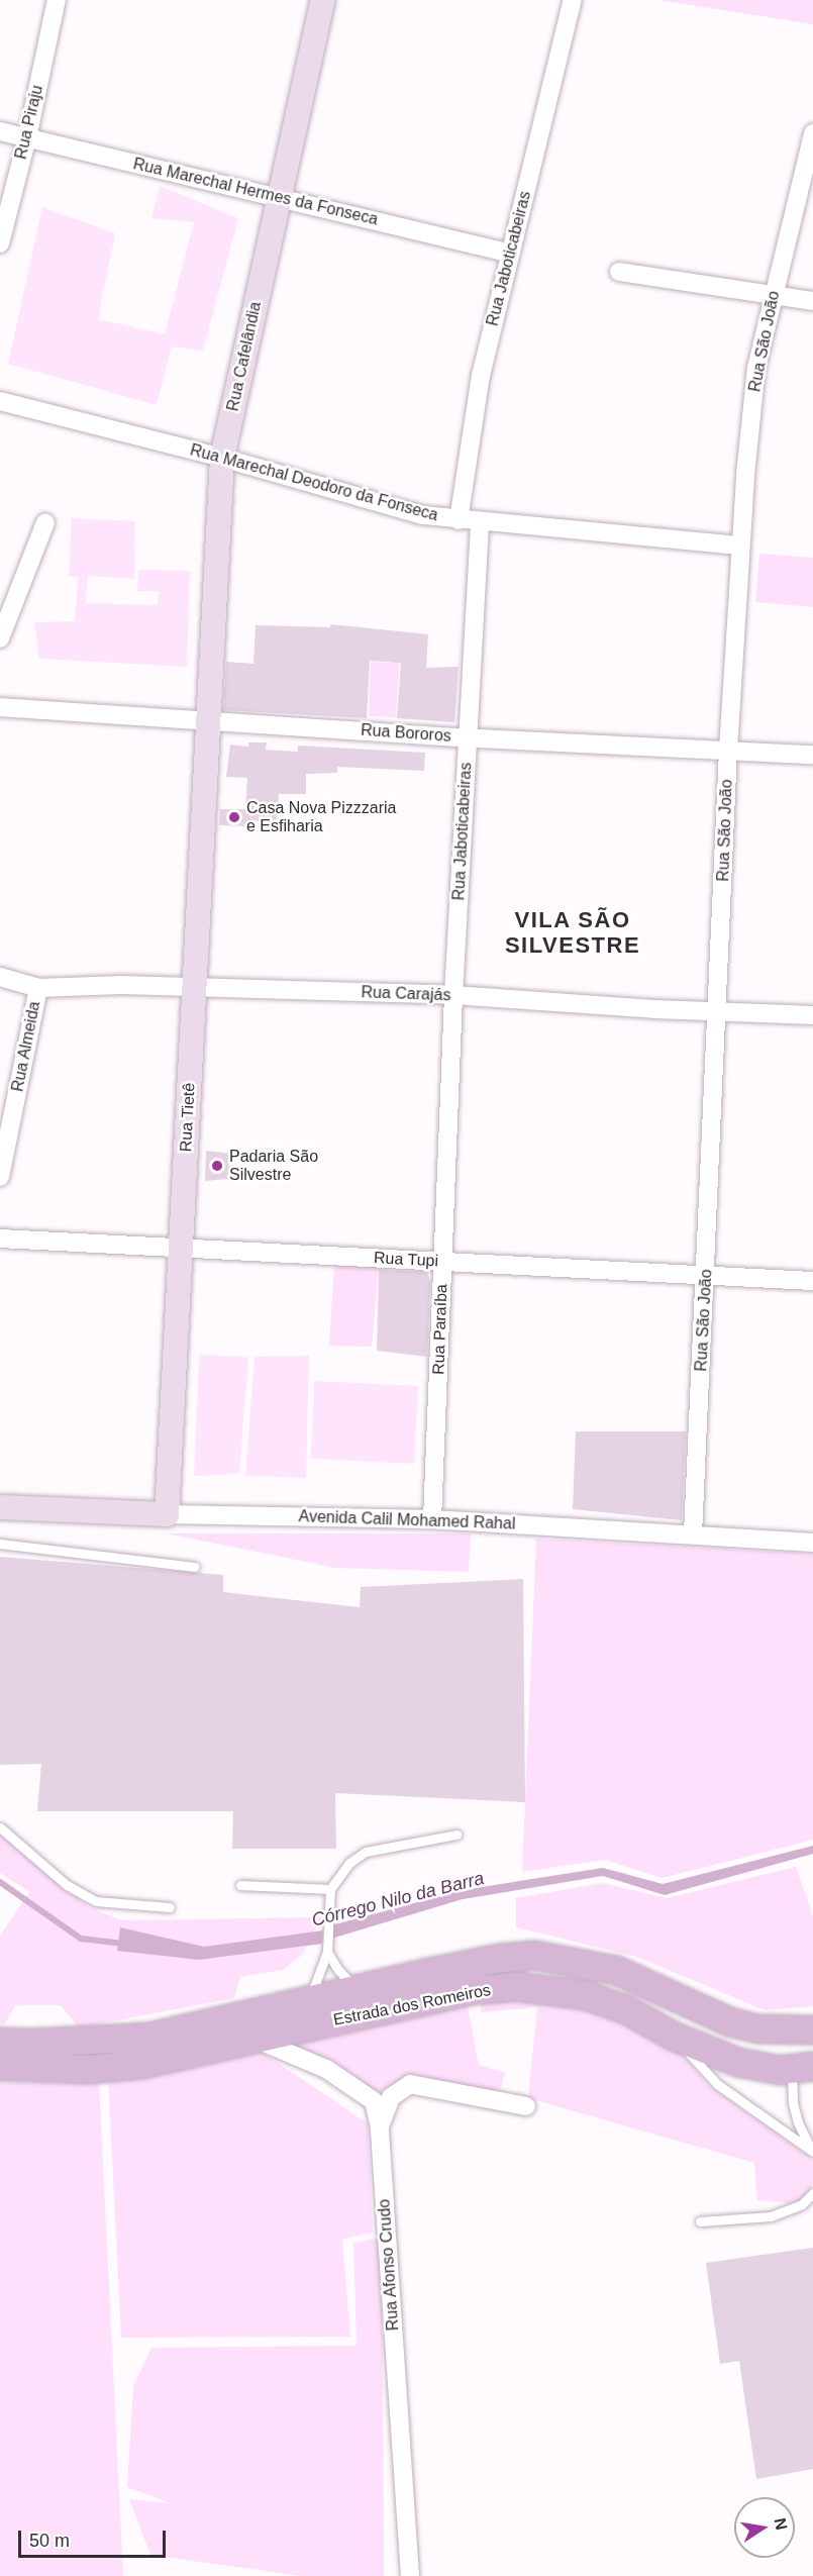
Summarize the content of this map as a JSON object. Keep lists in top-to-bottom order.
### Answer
{
  "streets": {
    "main road": ["Estrada dos Romeiros"],
    "street": [
      "Rua Piraju",
      "Rua Marechal Hermes da Fonseca",
      "Rua Jaboticabeiras",
      "Rua São João",
      "Rua Cafelândia",
      "Rua Marechal Deodoro da Fonseca",
      "Rua Bororos",
      "Rua Carajás",
      "Rua Almeida",
      "Rua Tietê",
      "Rua Tupi",
      "Rua Paraíba",
      "Avenida Calil Mohamed Rahal",
      "Rua Afonso Crudo"
    ]
  },
  "crossings": [
    ["Rua Piraju", "Rua Marechal Hermes da Fonseca"],
    ["Rua Marechal Hermes da Fonseca", "Rua Jaboticabeiras"],
    ["Rua Marechal Hermes da Fonseca", "Rua Cafelândia"],
    ["Rua Jaboticabeiras", "Rua Marechal Deodoro da Fonseca"],
    ["Rua Jaboticabeiras", "Rua Bororos"],
    ["Rua Jaboticabeiras", "Rua Carajás"],
    ["Rua Jaboticabeiras", "Rua Paraíba"],
    ["Rua São João", "Rua Marechal Deodoro da Fonseca"],
    ["Rua São João", "Rua Bororos"],
    ["Rua São João", "Rua Carajás"],
    ["Rua São João", "Rua Tupi"],
    ["Rua São João", "Avenida Calil Mohamed Rahal"],
    ["Rua Cafelândia", "Rua Marechal Deodoro da Fonseca"],
    ["Rua Cafelândia", "Rua Bororos"],
    ["Rua Cafelândia", "Rua Tietê"],
    ["Rua Bororos", "Rua Tietê"],
    ["Rua Carajás", "Rua Almeida"],
    ["Rua Carajás", "Rua Tietê"],
    ["Rua Carajás", "Rua Paraíba"],
    ["Rua Tietê", "Rua Tupi"],
    ["Rua Tietê", "Avenida Calil Mohamed Rahal"],
    ["Rua Tupi", "Rua Paraíba"],
    ["Rua Paraíba", "Avenida Calil Mohamed Rahal"]
  ],
  "districts": ["VILA SÃO SILVESTRE"],
  "water": ["Córrego Nilo da Barra"],
  "places": ["Casa Nova Pizzzaria e Esfiharia", "Padaria São Silvestre"],
  "scale_bar": "50 m",
  "north": "right"
}
